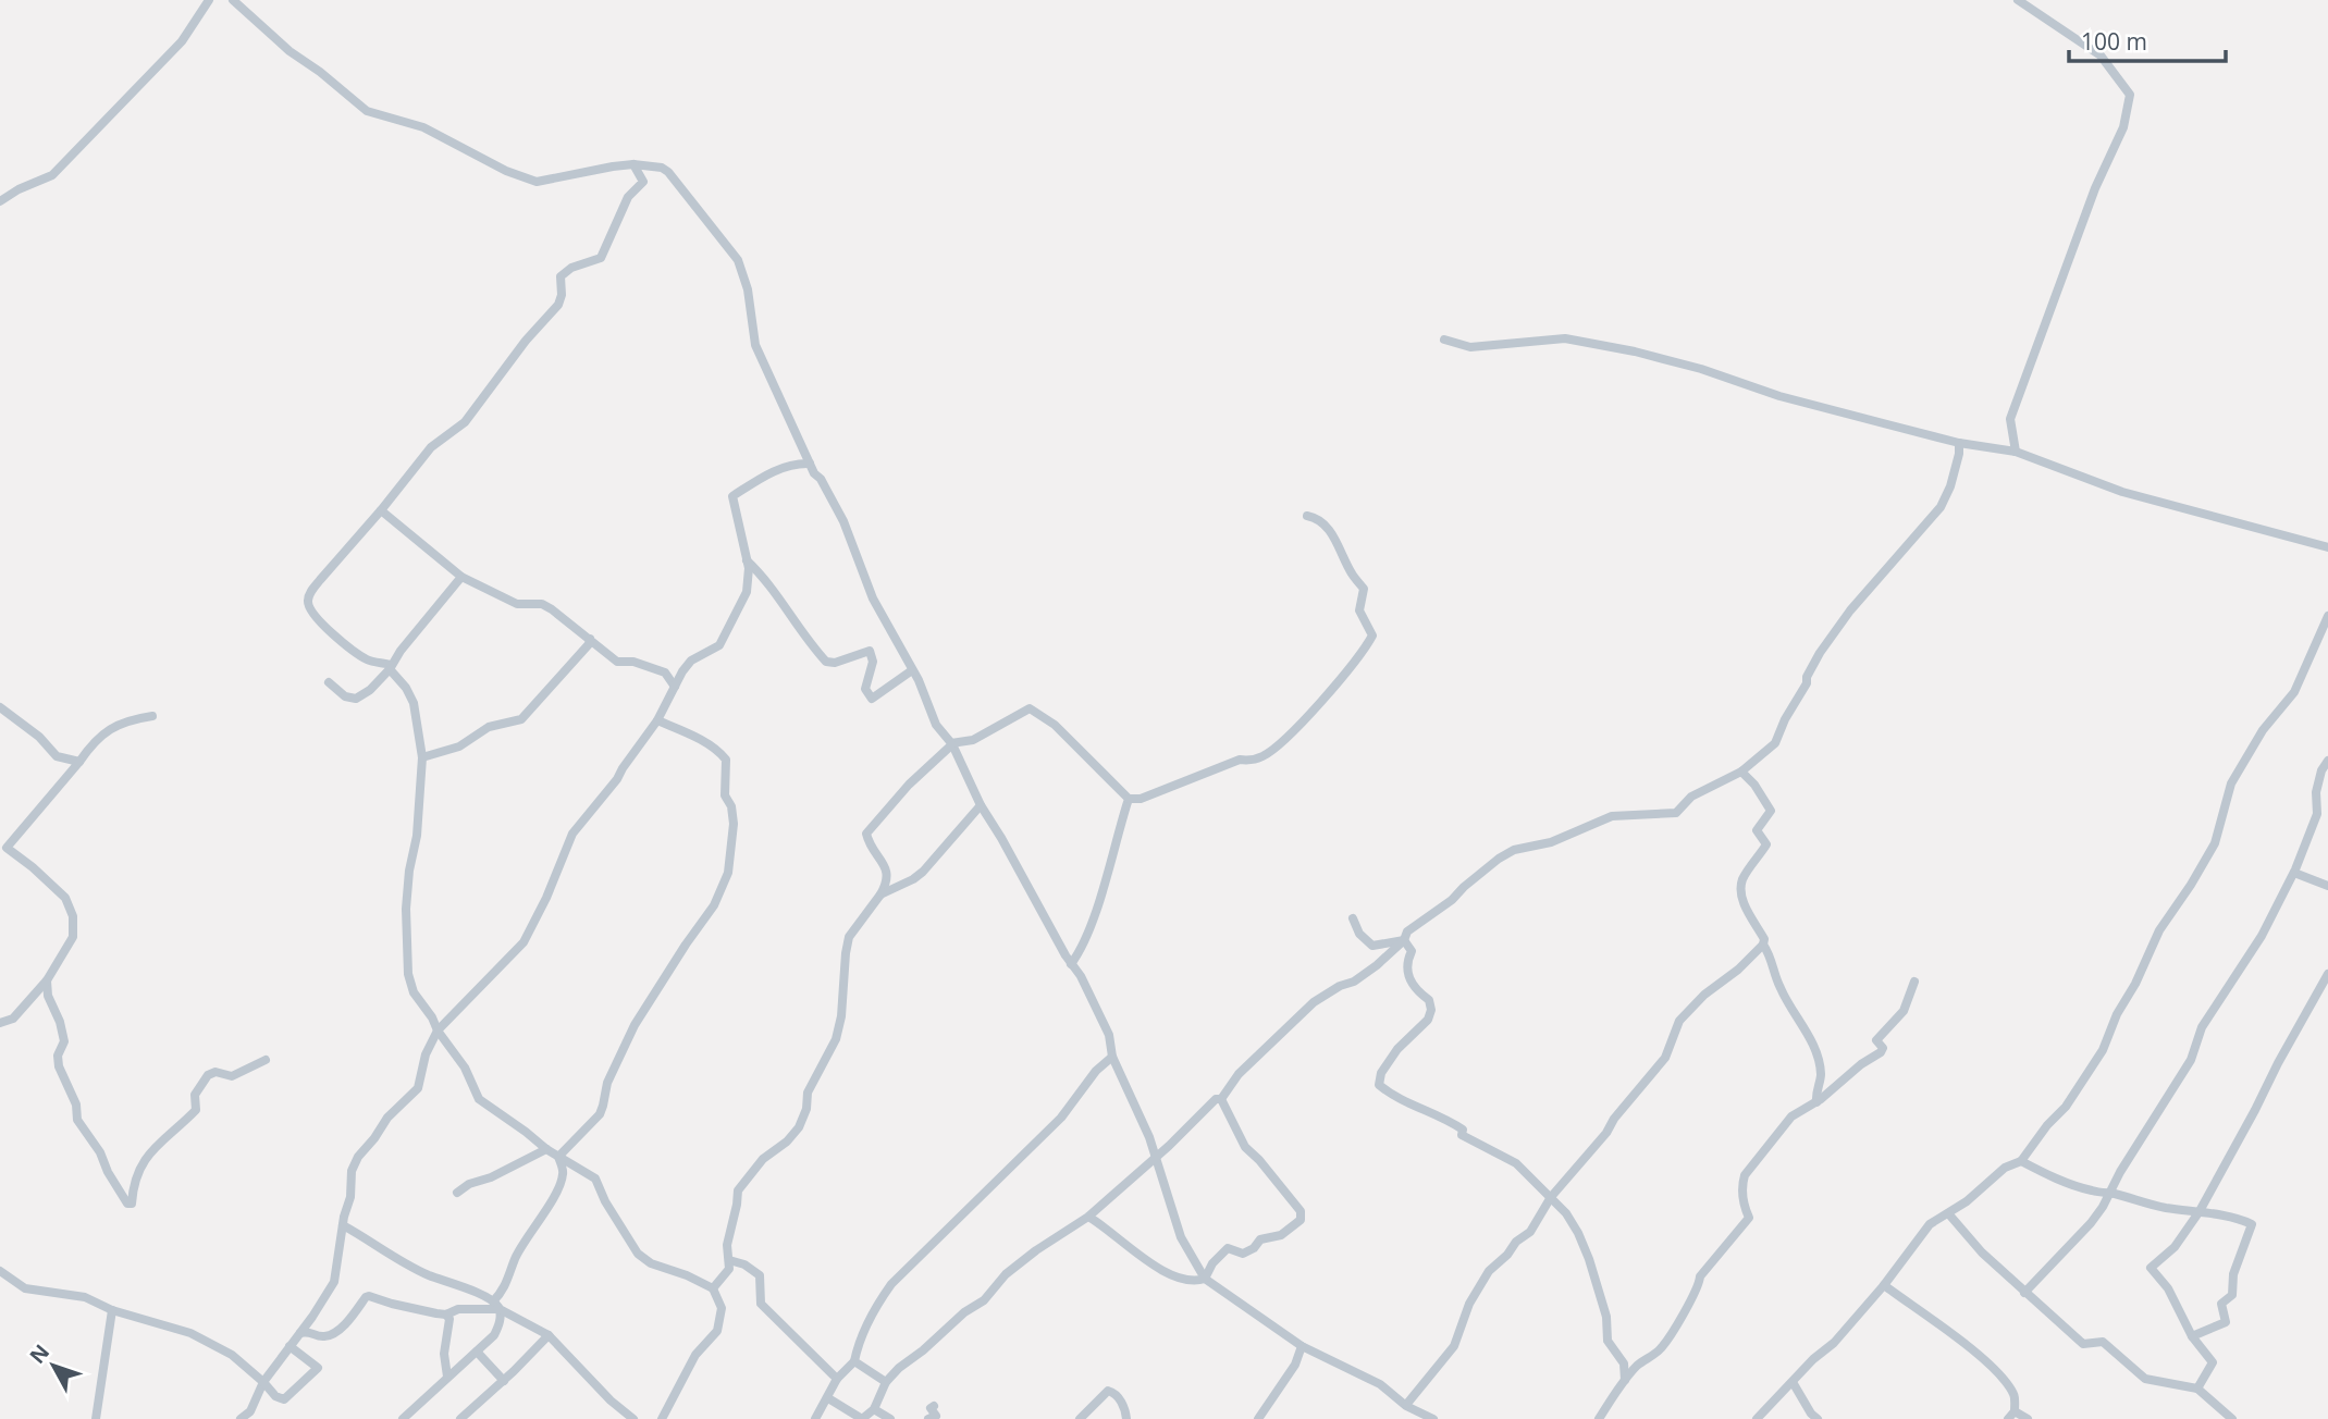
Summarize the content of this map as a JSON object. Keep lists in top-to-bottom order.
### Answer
{
  "scale_bar": "100 m",
  "north": "top left"
}
